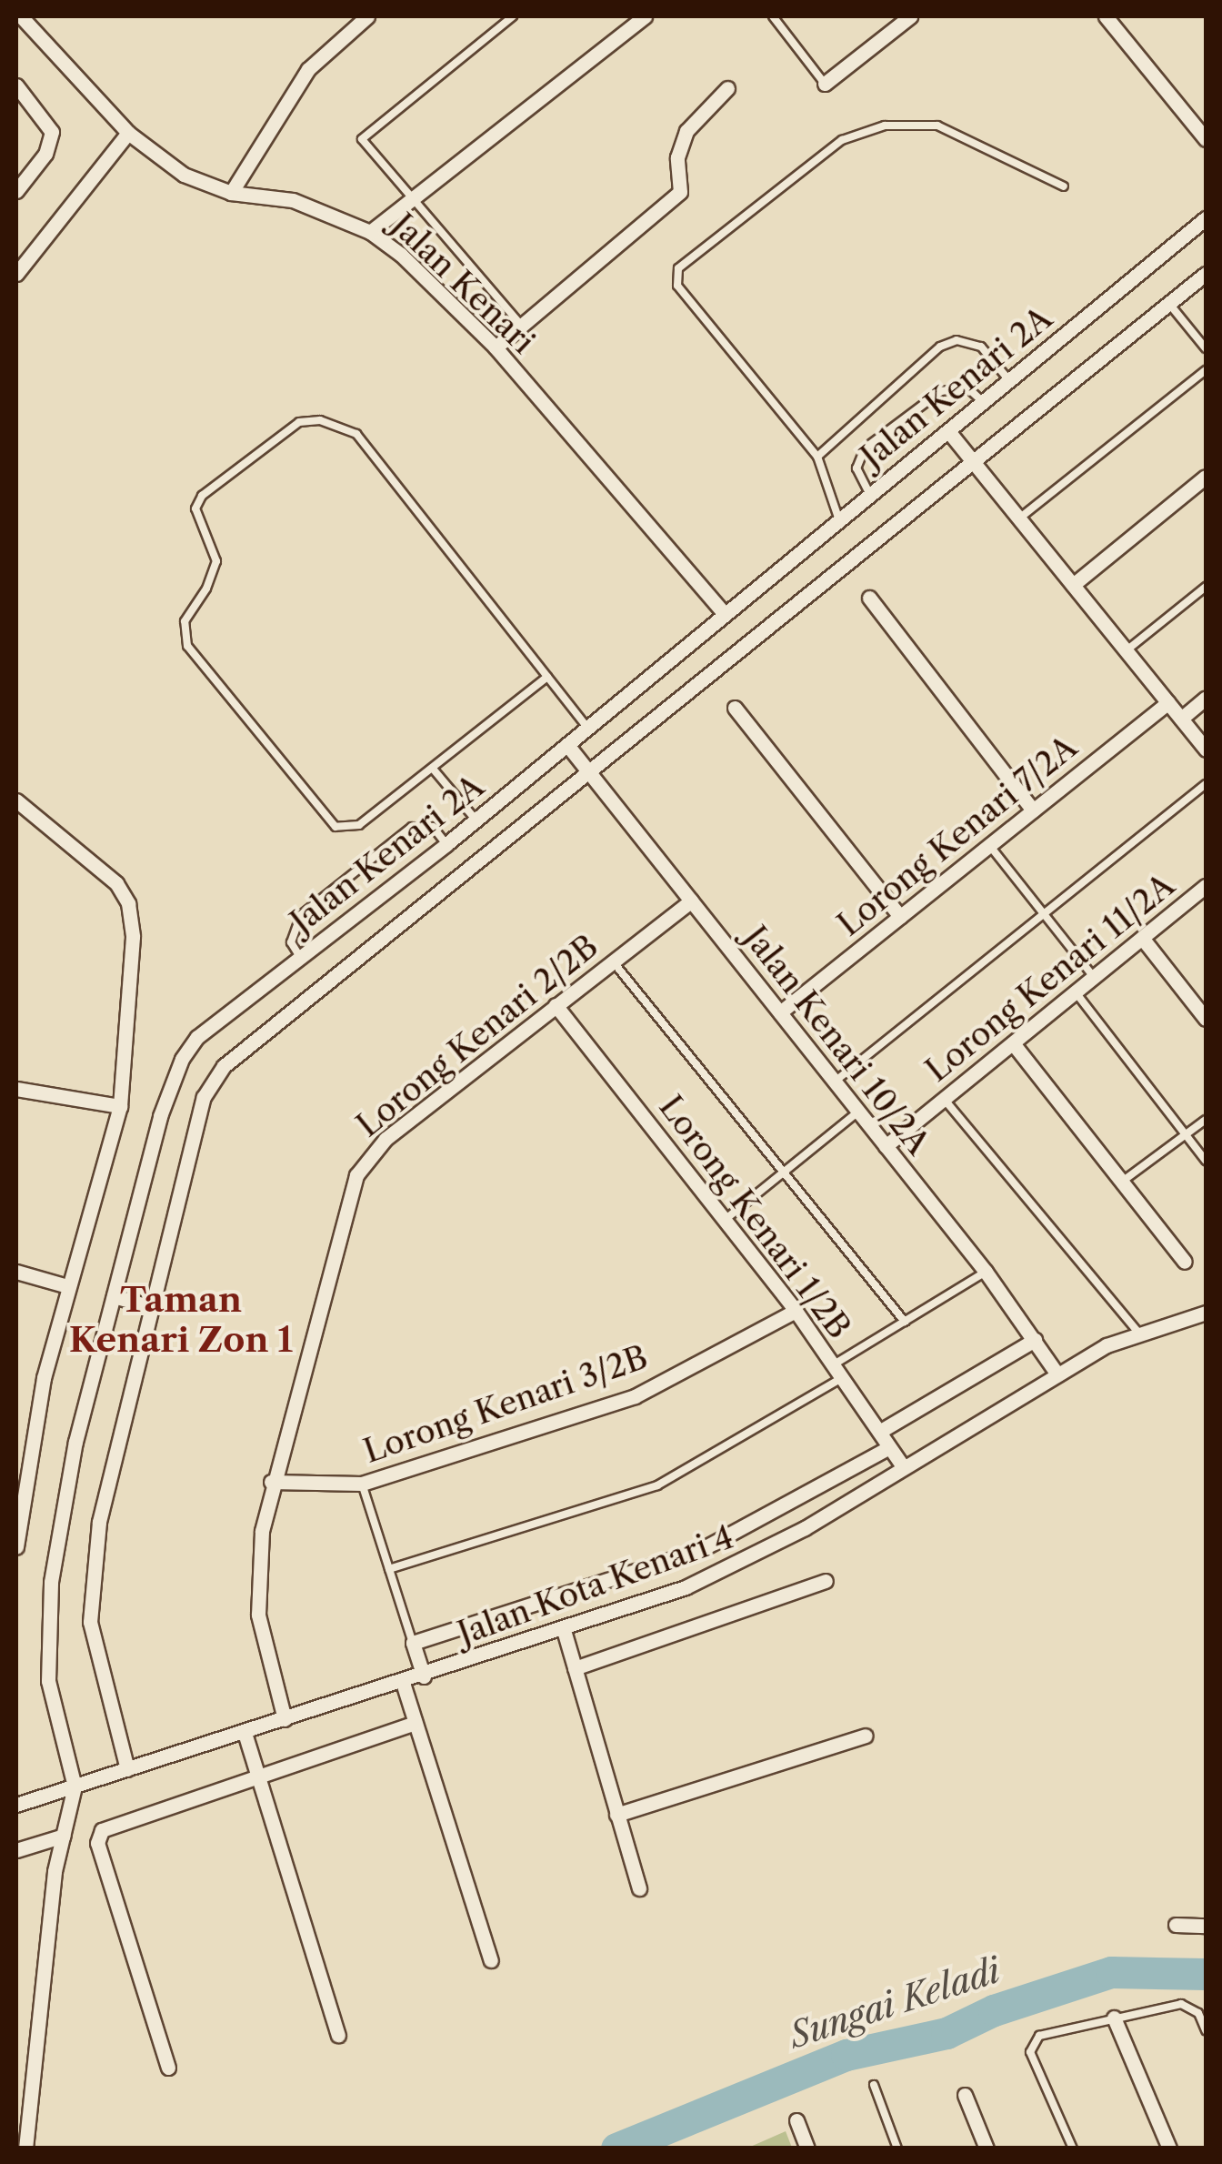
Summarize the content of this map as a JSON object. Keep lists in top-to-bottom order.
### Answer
{
  "streets": {
    "street": [
      "Jalan Kenari",
      "Jalan Kenari 2A",
      "Lorong Kenari 7/2A",
      "Lorong Kenari 11/2A",
      "Lorong Kenari 2/2B",
      "Jalan Kenari 10/2A",
      "Lorong Kenari 1/2B",
      "Lorong Kenari 3/2B",
      "Jalan Kota Kenari 4"
    ]
  },
  "crossings": [
    ["Jalan Kenari", "Jalan Kenari 2A"],
    ["Jalan Kenari 2A", "Jalan Kenari 10/2A"],
    ["Jalan Kenari 2A", "Jalan Kota Kenari 4"],
    ["Lorong Kenari 7/2A", "Jalan Kenari 10/2A"],
    ["Lorong Kenari 11/2A", "Jalan Kenari 10/2A"],
    ["Lorong Kenari 2/2B", "Jalan Kenari 10/2A"],
    ["Lorong Kenari 2/2B", "Lorong Kenari 1/2B"],
    ["Lorong Kenari 2/2B", "Lorong Kenari 3/2B"],
    ["Lorong Kenari 2/2B", "Jalan Kota Kenari 4"],
    ["Jalan Kenari 10/2A", "Jalan Kota Kenari 4"],
    ["Lorong Kenari 1/2B", "Lorong Kenari 3/2B"],
    ["Lorong Kenari 1/2B", "Jalan Kota Kenari 4"]
  ],
  "districts": ["Taman Kenari Zon 1"],
  "water": ["Sungai Keladi"]
}
